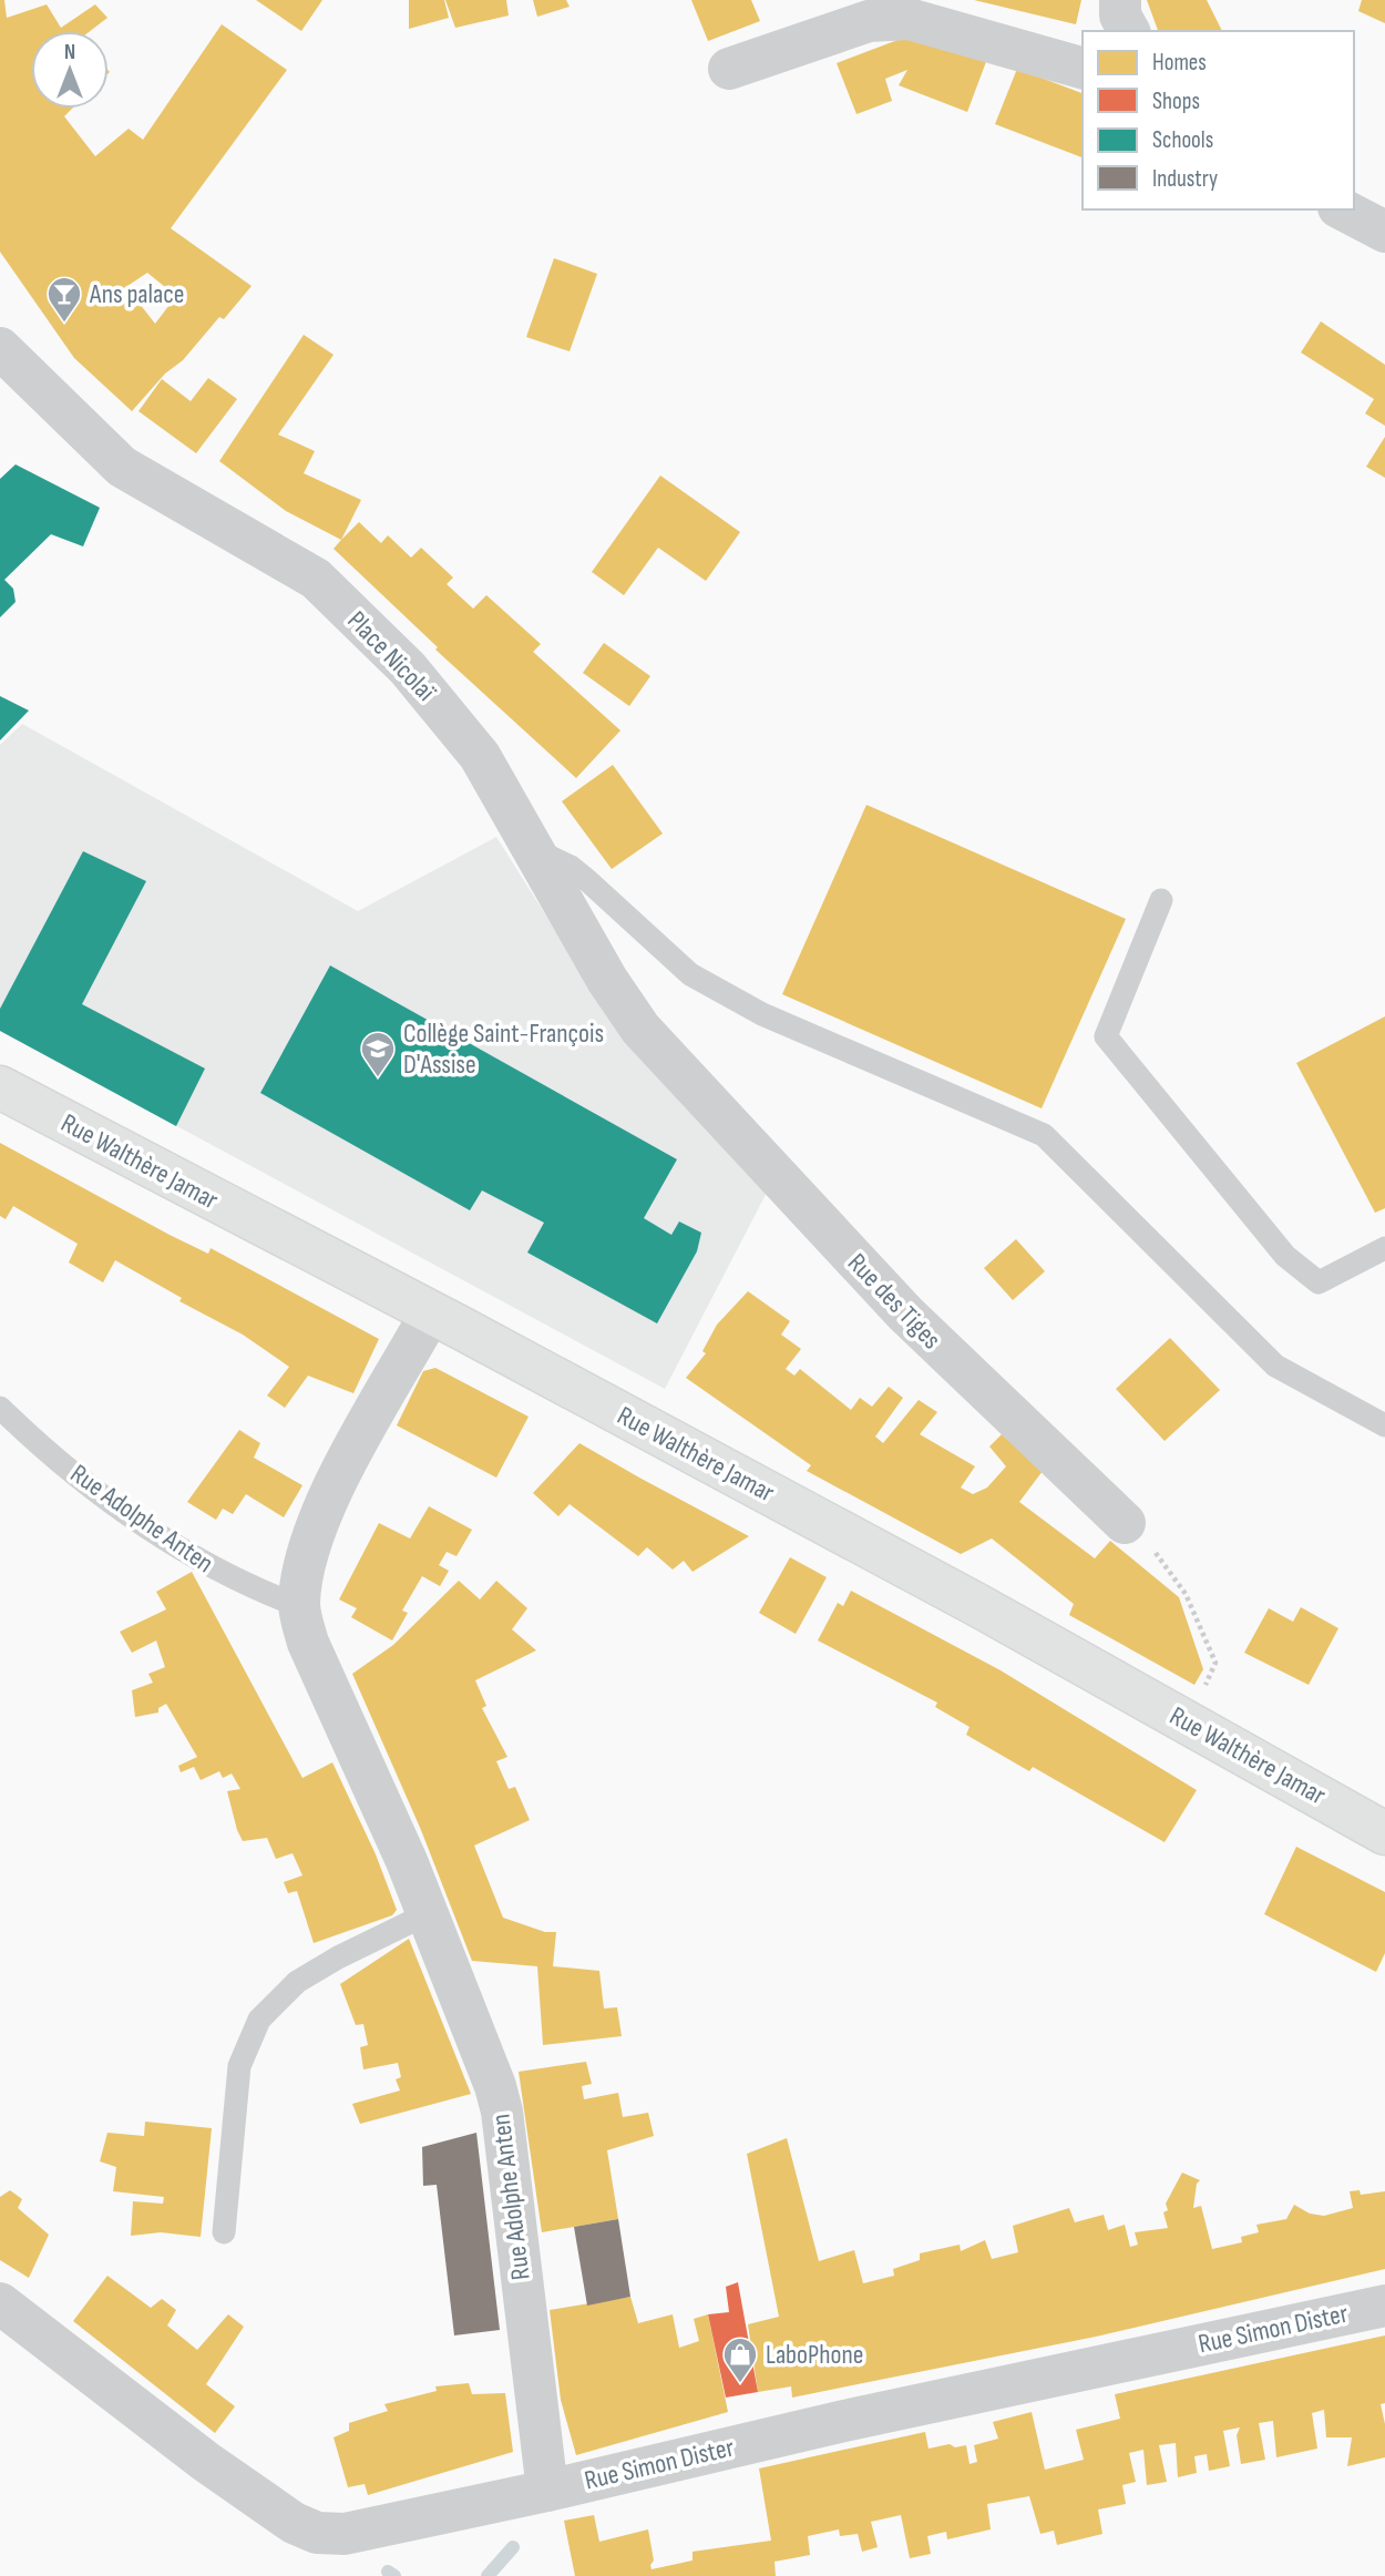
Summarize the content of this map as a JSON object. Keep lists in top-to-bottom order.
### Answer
{
  "streets": {
    "main road": ["Rue Walthère Jamar"],
    "street": [
      "Place Nicolaï",
      "Rue des Tiges",
      "Rue Adolphe Anten",
      "Rue Simon Dister"
    ]
  },
  "crossings": [
    ["Place Nicolaï", "Rue des Tiges"],
    ["Rue Walthère Jamar", "Rue Adolphe Anten"],
    ["Rue Adolphe Anten", "Rue Simon Dister"]
  ],
  "places": {
    "bar": ["Ans palace"],
    "school or university": ["Collège Saint-François D'Assise"],
    "shop": ["LaboPhone"]
  },
  "legend": [
    "Homes",
    "Shops",
    "Schools",
    "Industry"
  ],
  "north": "top"
}
